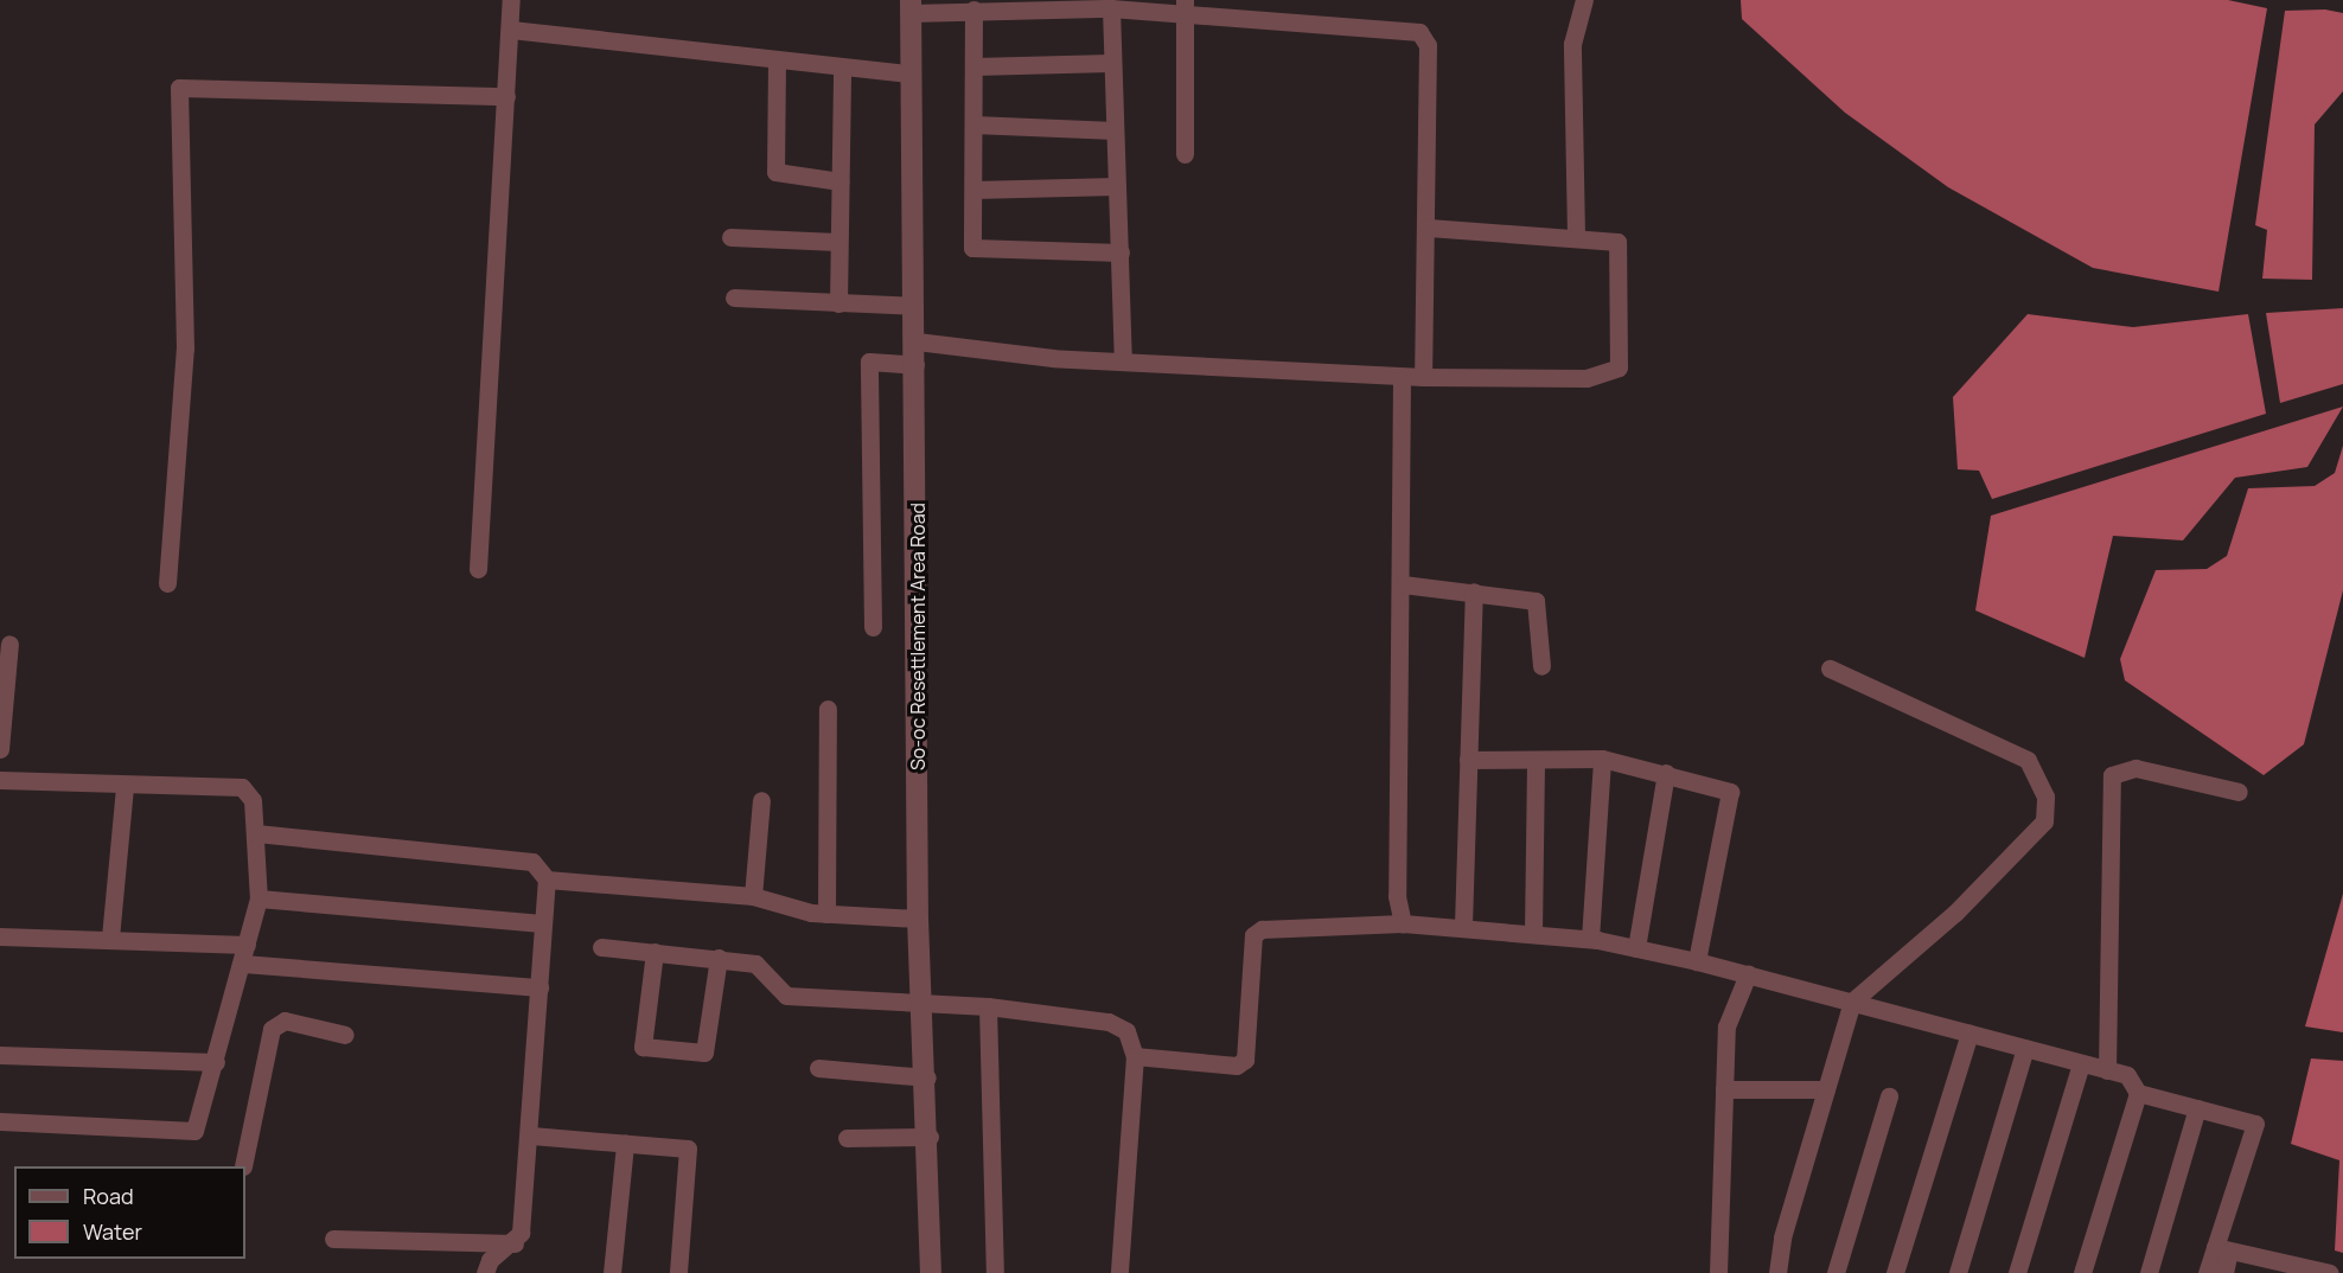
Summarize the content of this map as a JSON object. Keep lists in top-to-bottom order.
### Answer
{
  "streets": {
    "street": ["So-oc Resettlement Area Road"]
  },
  "legend": ["Road", "Water"]
}
